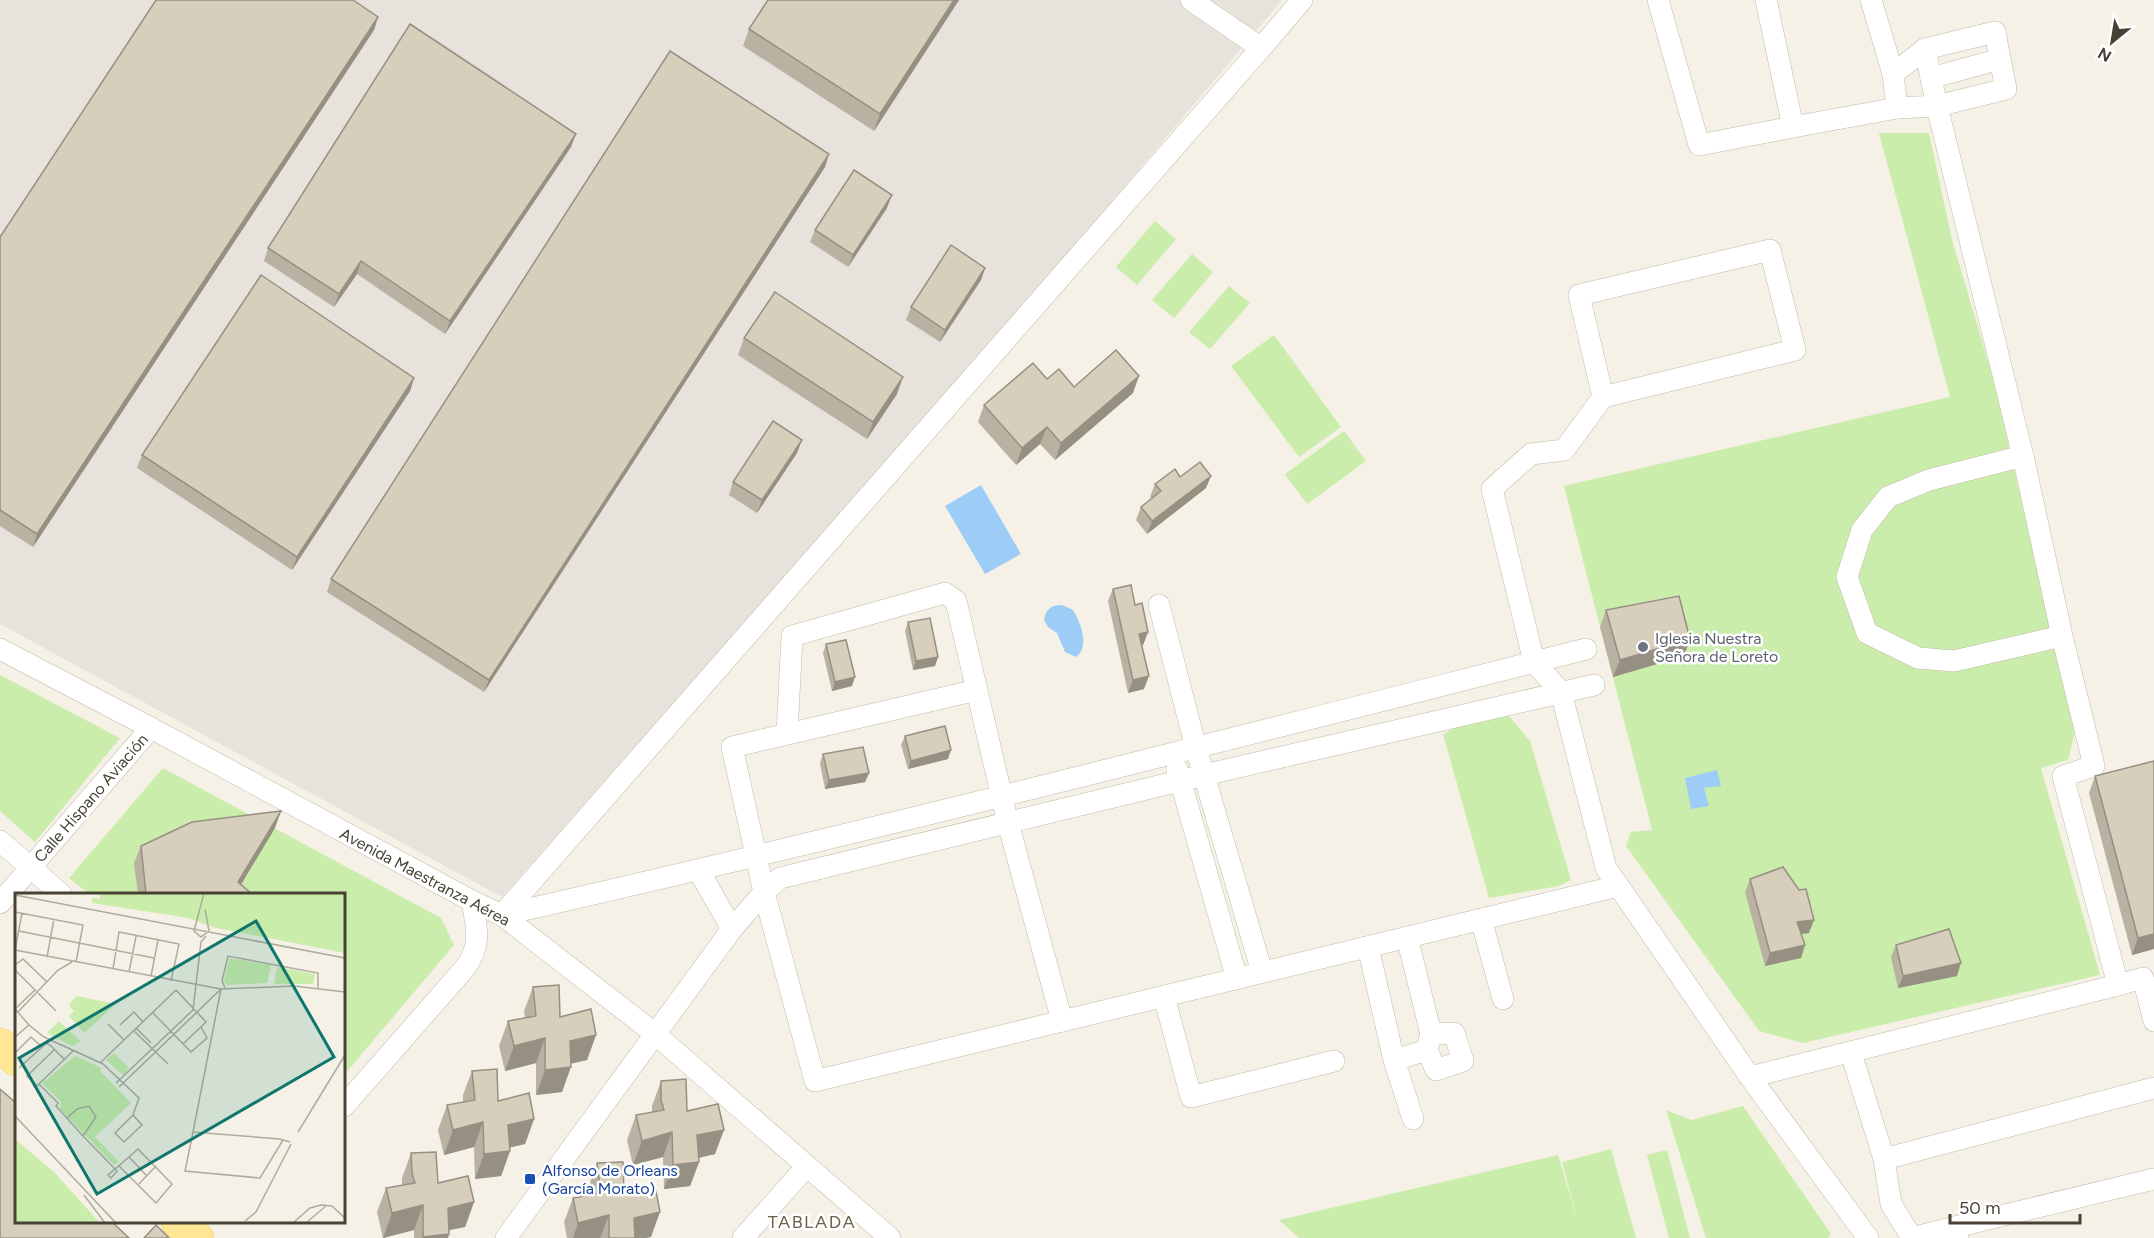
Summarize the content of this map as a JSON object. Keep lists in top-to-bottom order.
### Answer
{
  "streets": {
    "street": ["Calle Hispano Aviación", "Avenida Maestranza Aérea"]
  },
  "crossings": [
    ["Calle Hispano Aviación", "Avenida Maestranza Aérea"]
  ],
  "districts": ["TABLADA"],
  "places": {
    "other": ["Iglesia Nuestra Señora de Loreto"],
    "transit": ["Alfonso de Orleans (García Morato)"]
  },
  "scale_bar": "50 m",
  "north": "bottom left"
}
